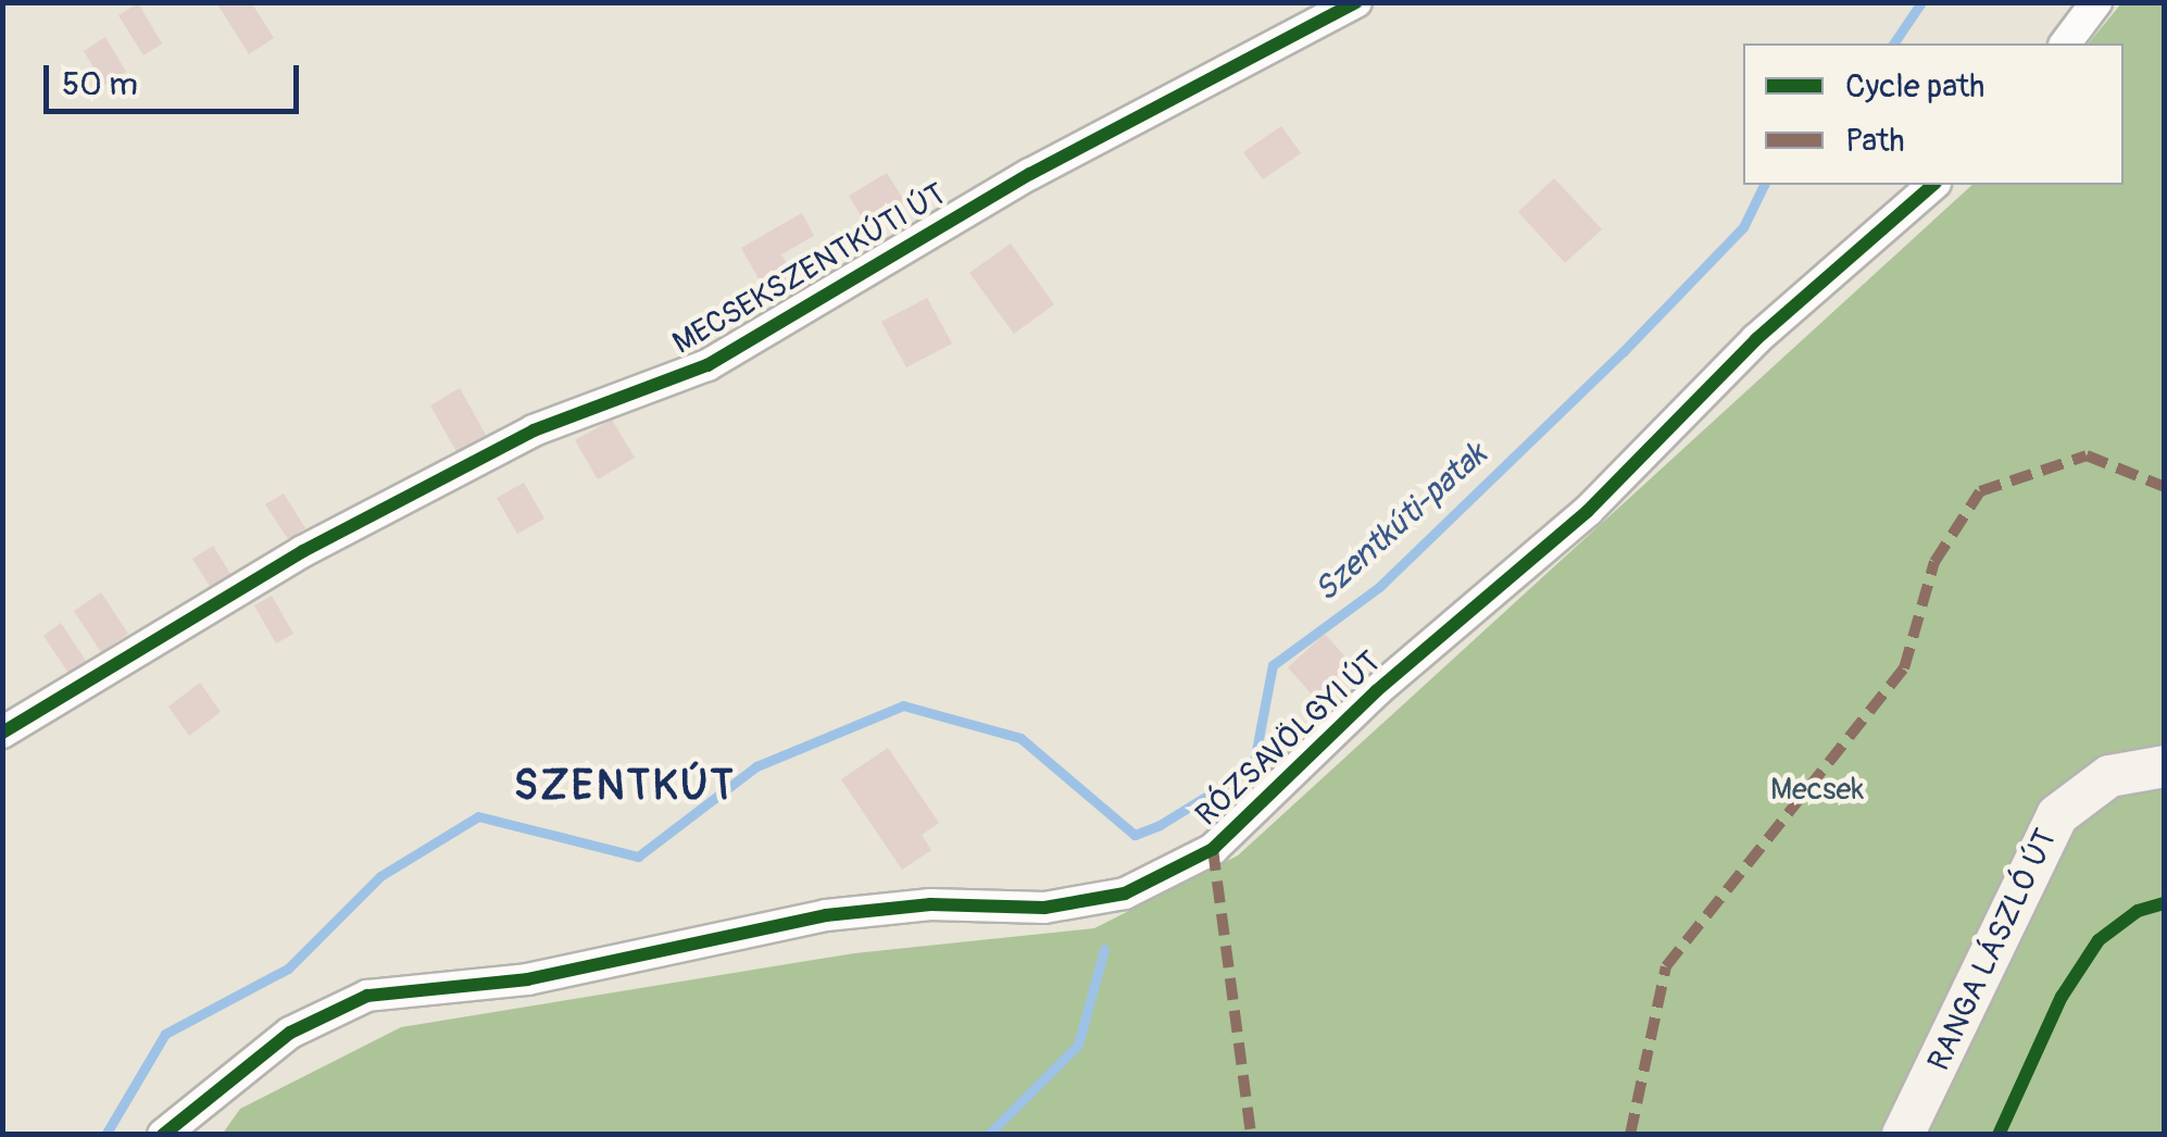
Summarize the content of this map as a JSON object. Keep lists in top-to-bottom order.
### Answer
{
  "streets": {
    "main road": ["RANGA LÁSZLÓ ÚT"],
    "street": ["MECSEKSZENTKÚTI ÚT", "RÓZSAVÖLGYI ÚT"]
  },
  "districts": ["SZENTKÚT"],
  "water": ["Szentkúti-patak"],
  "parks": ["Mecsek"],
  "legend": ["Cycle path", "Path"],
  "scale_bar": "50 m"
}
